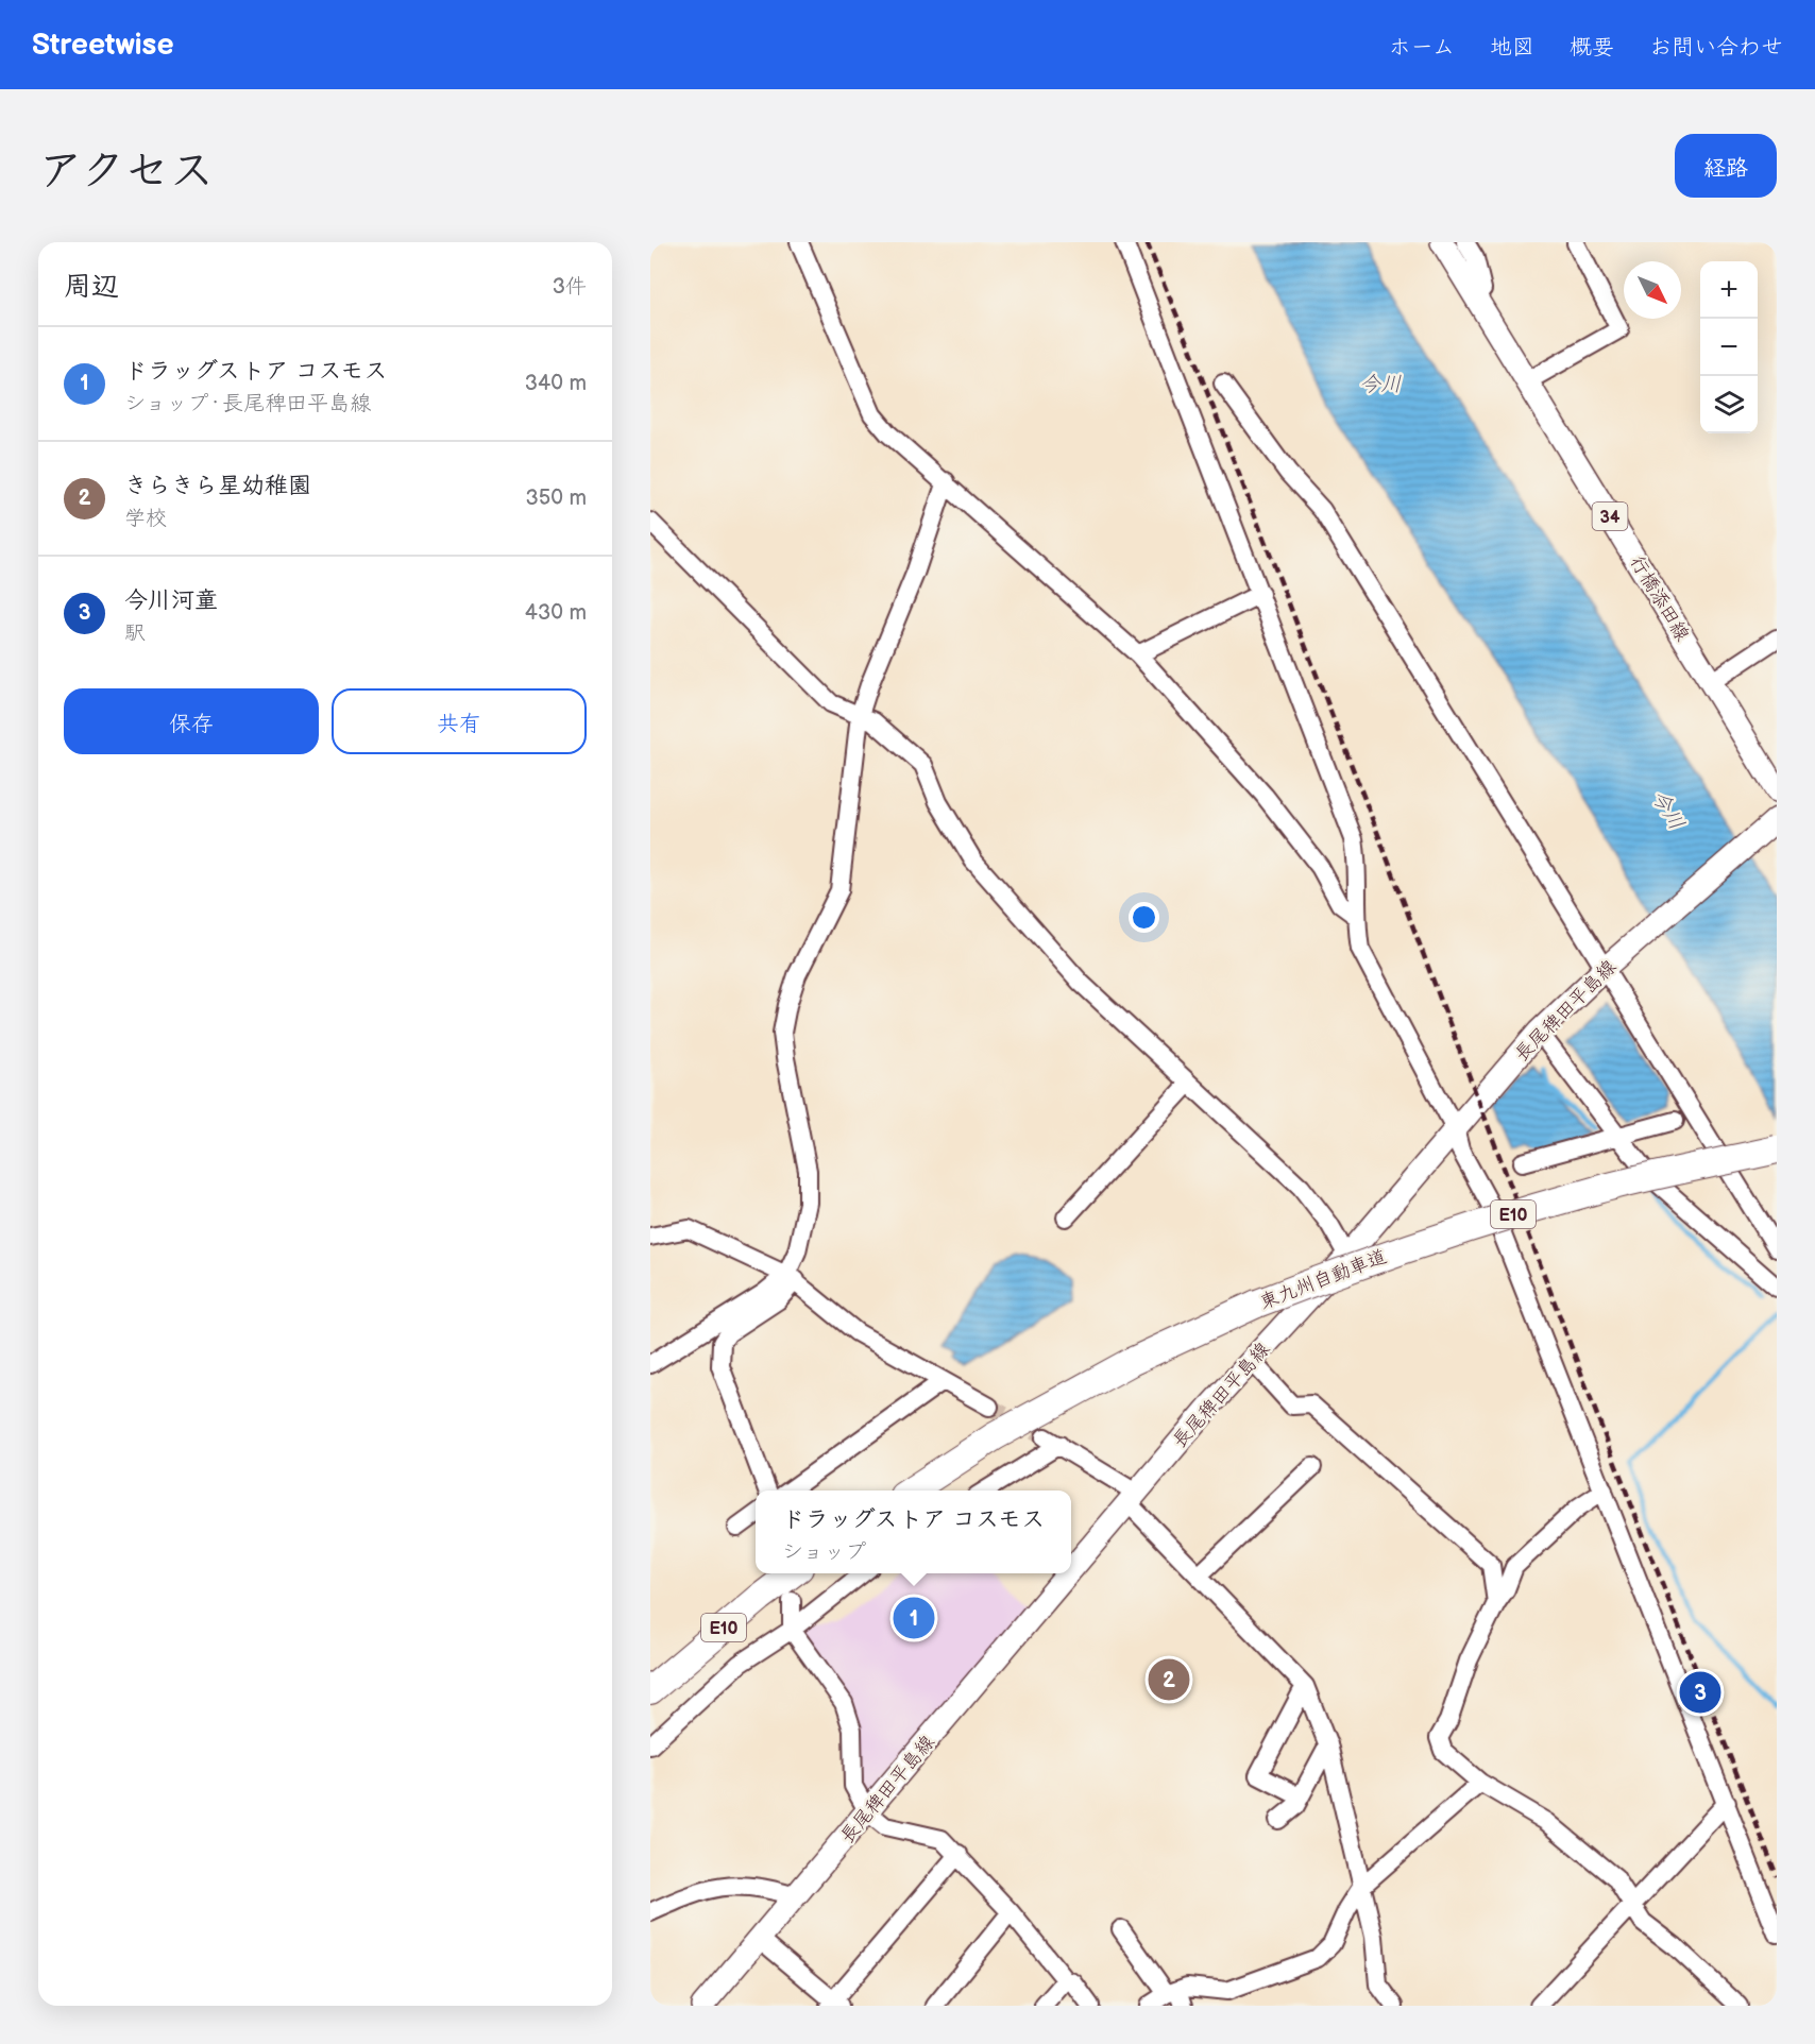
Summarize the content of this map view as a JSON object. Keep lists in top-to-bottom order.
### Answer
{
  "streets": {
    "highway": ["E10", "東九州自動車道"],
    "main road": ["34", "行橋添田線", "長尾稗田平島線"]
  },
  "water": ["今川"],
  "north": "bottom right",
  "page": {
    "header": "Streetwise",
    "nav": [
      "ホーム",
      "地図",
      "概要",
      "お問い合わせ"
    ],
    "title": "アクセス",
    "buttons": [
      "経路",
      ["保存", "共有"]
    ],
    "heading": ["周辺", "3件"],
    "map_buttons": ["+", "−"],
    "list": [
      {
        "mark": "1",
        "name": "ドラッグストア コスモス",
        "note": "ショップ · 長尾稗田平島線",
        "value": "340 m"
      },
      {
        "mark": "2",
        "name": "きらきら星幼稚園",
        "note": "学校",
        "value": "350 m"
      },
      {
        "mark": "3",
        "name": "今川河童",
        "note": "駅",
        "value": "430 m"
      }
    ],
    "popup": ["ドラッグストア コスモス", "ショップ"],
    "pins": ["1", "2", "3"]
  }
}
